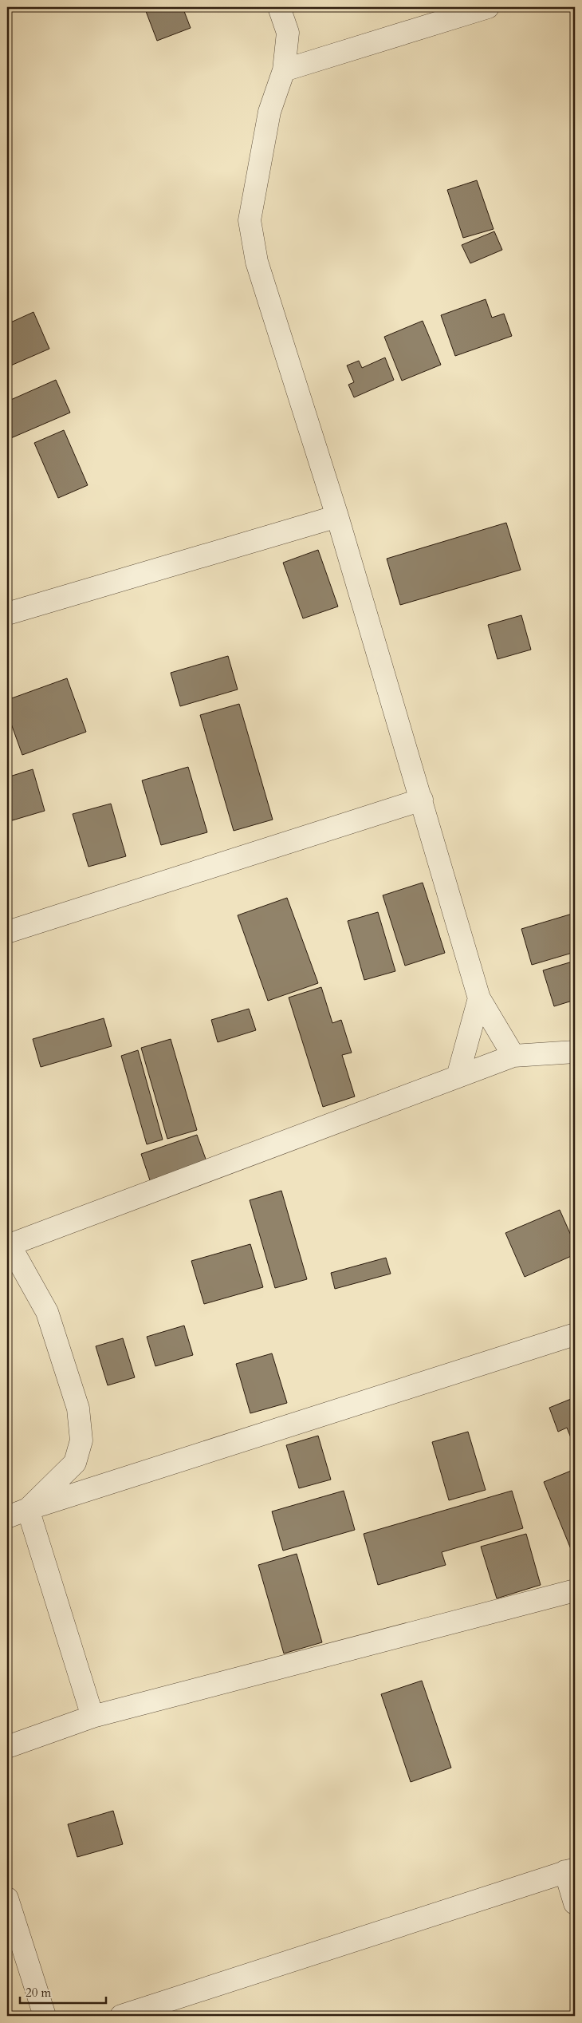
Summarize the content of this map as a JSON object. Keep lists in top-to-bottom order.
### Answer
{
  "scale_bar": "20 m"
}
